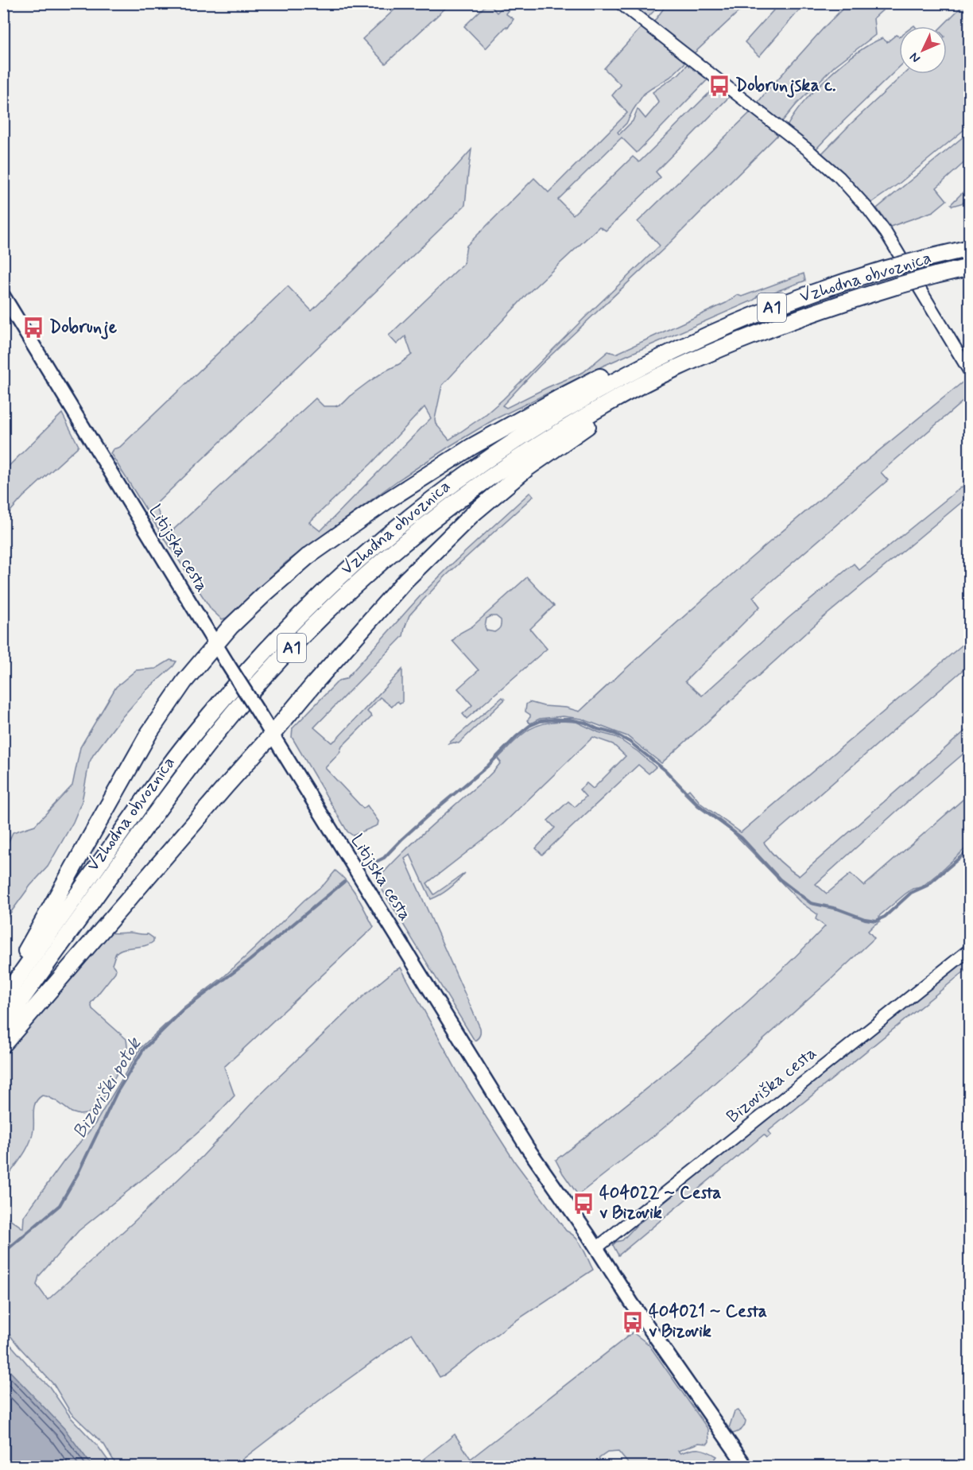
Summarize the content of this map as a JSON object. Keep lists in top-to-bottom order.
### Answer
{
  "streets": {
    "highway": ["Vzhodna obvoznica", "A1"],
    "main road": ["Litijska cesta"],
    "street": ["Bizoviška cesta"]
  },
  "crossings": [
    ["Litijska cesta", "Bizoviška cesta"]
  ],
  "water": ["Bizoviški potok"],
  "places": {
    "bus stop": [
      "Dobrunjska c.",
      "Dobrunje",
      "404022 ~ Cesta v Bizovik",
      "404021 ~ Cesta v Bizovik"
    ]
  },
  "north": "bottom left"
}
